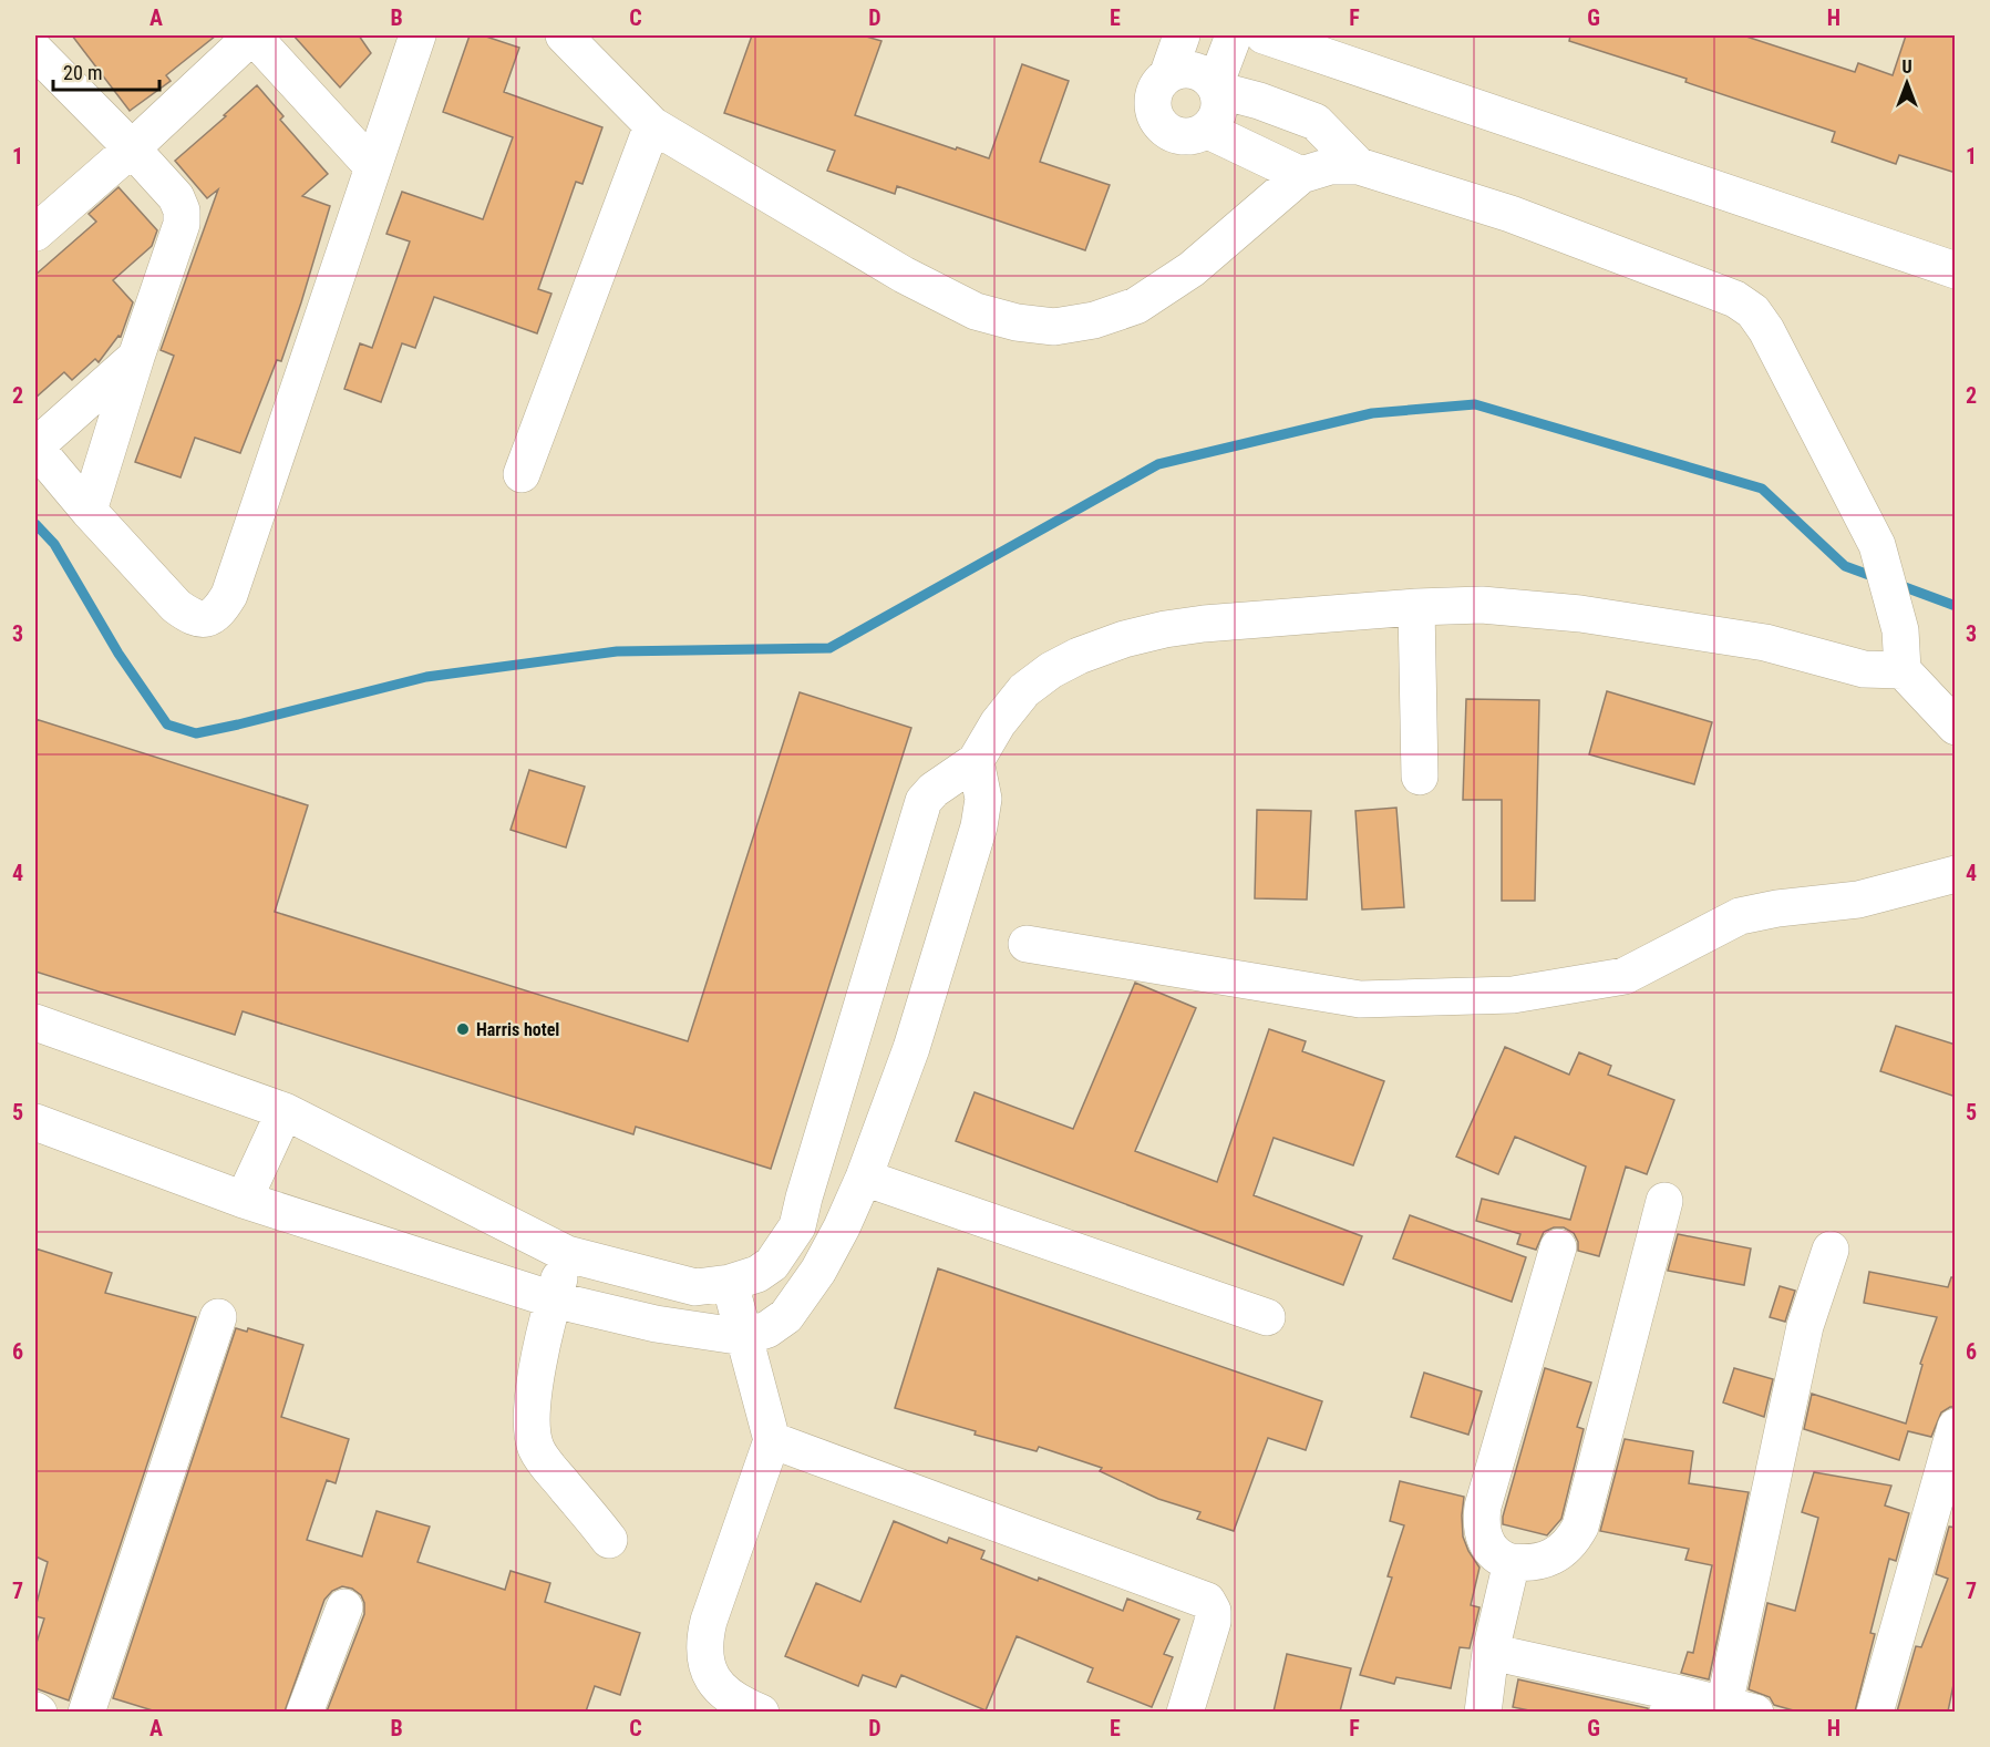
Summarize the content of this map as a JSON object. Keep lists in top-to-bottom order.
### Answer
{
  "places": ["Harris hotel"],
  "scale_bar": "20 m",
  "north": "top",
  "grid": {
    "columns": [
      "A",
      "B",
      "C",
      "D",
      "E",
      "F",
      "G",
      "H"
    ],
    "rows": [
      "1",
      "2",
      "3",
      "4",
      "5",
      "6",
      "7"
    ]
  }
}
